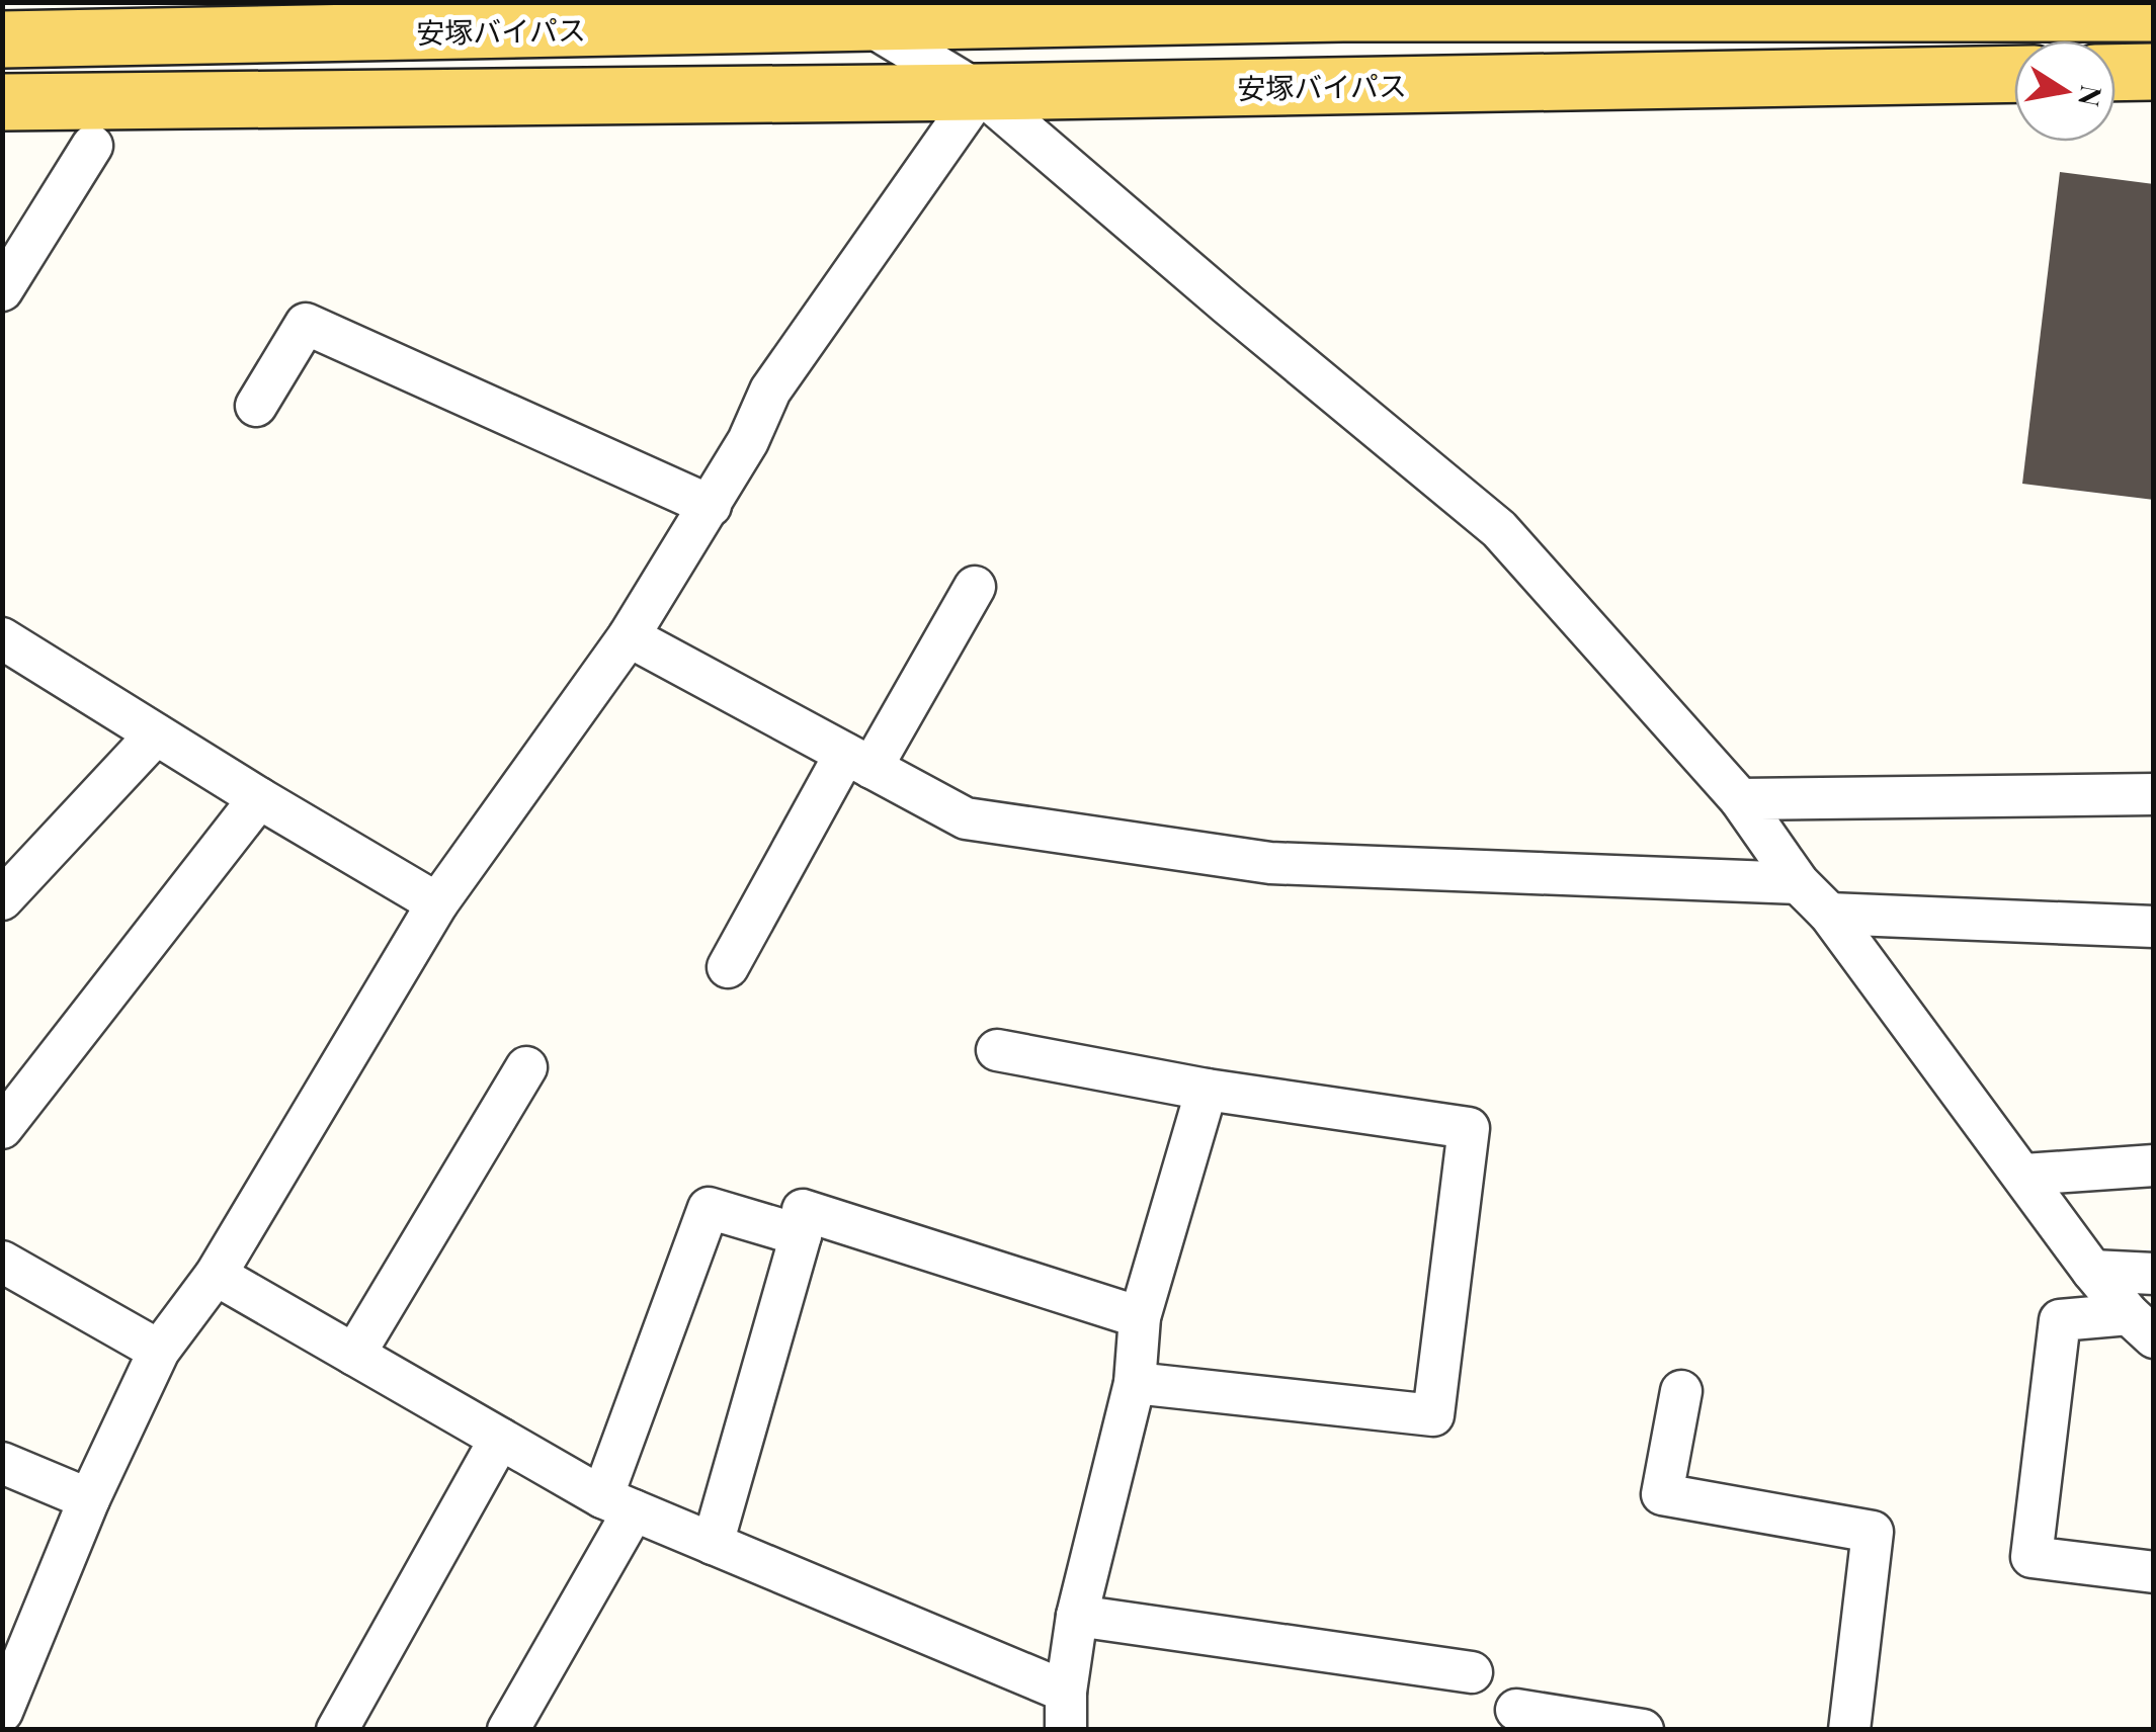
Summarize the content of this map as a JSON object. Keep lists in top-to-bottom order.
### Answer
{
  "streets": {
    "main road": ["安塚バイパス"]
  },
  "north": "right"
}
